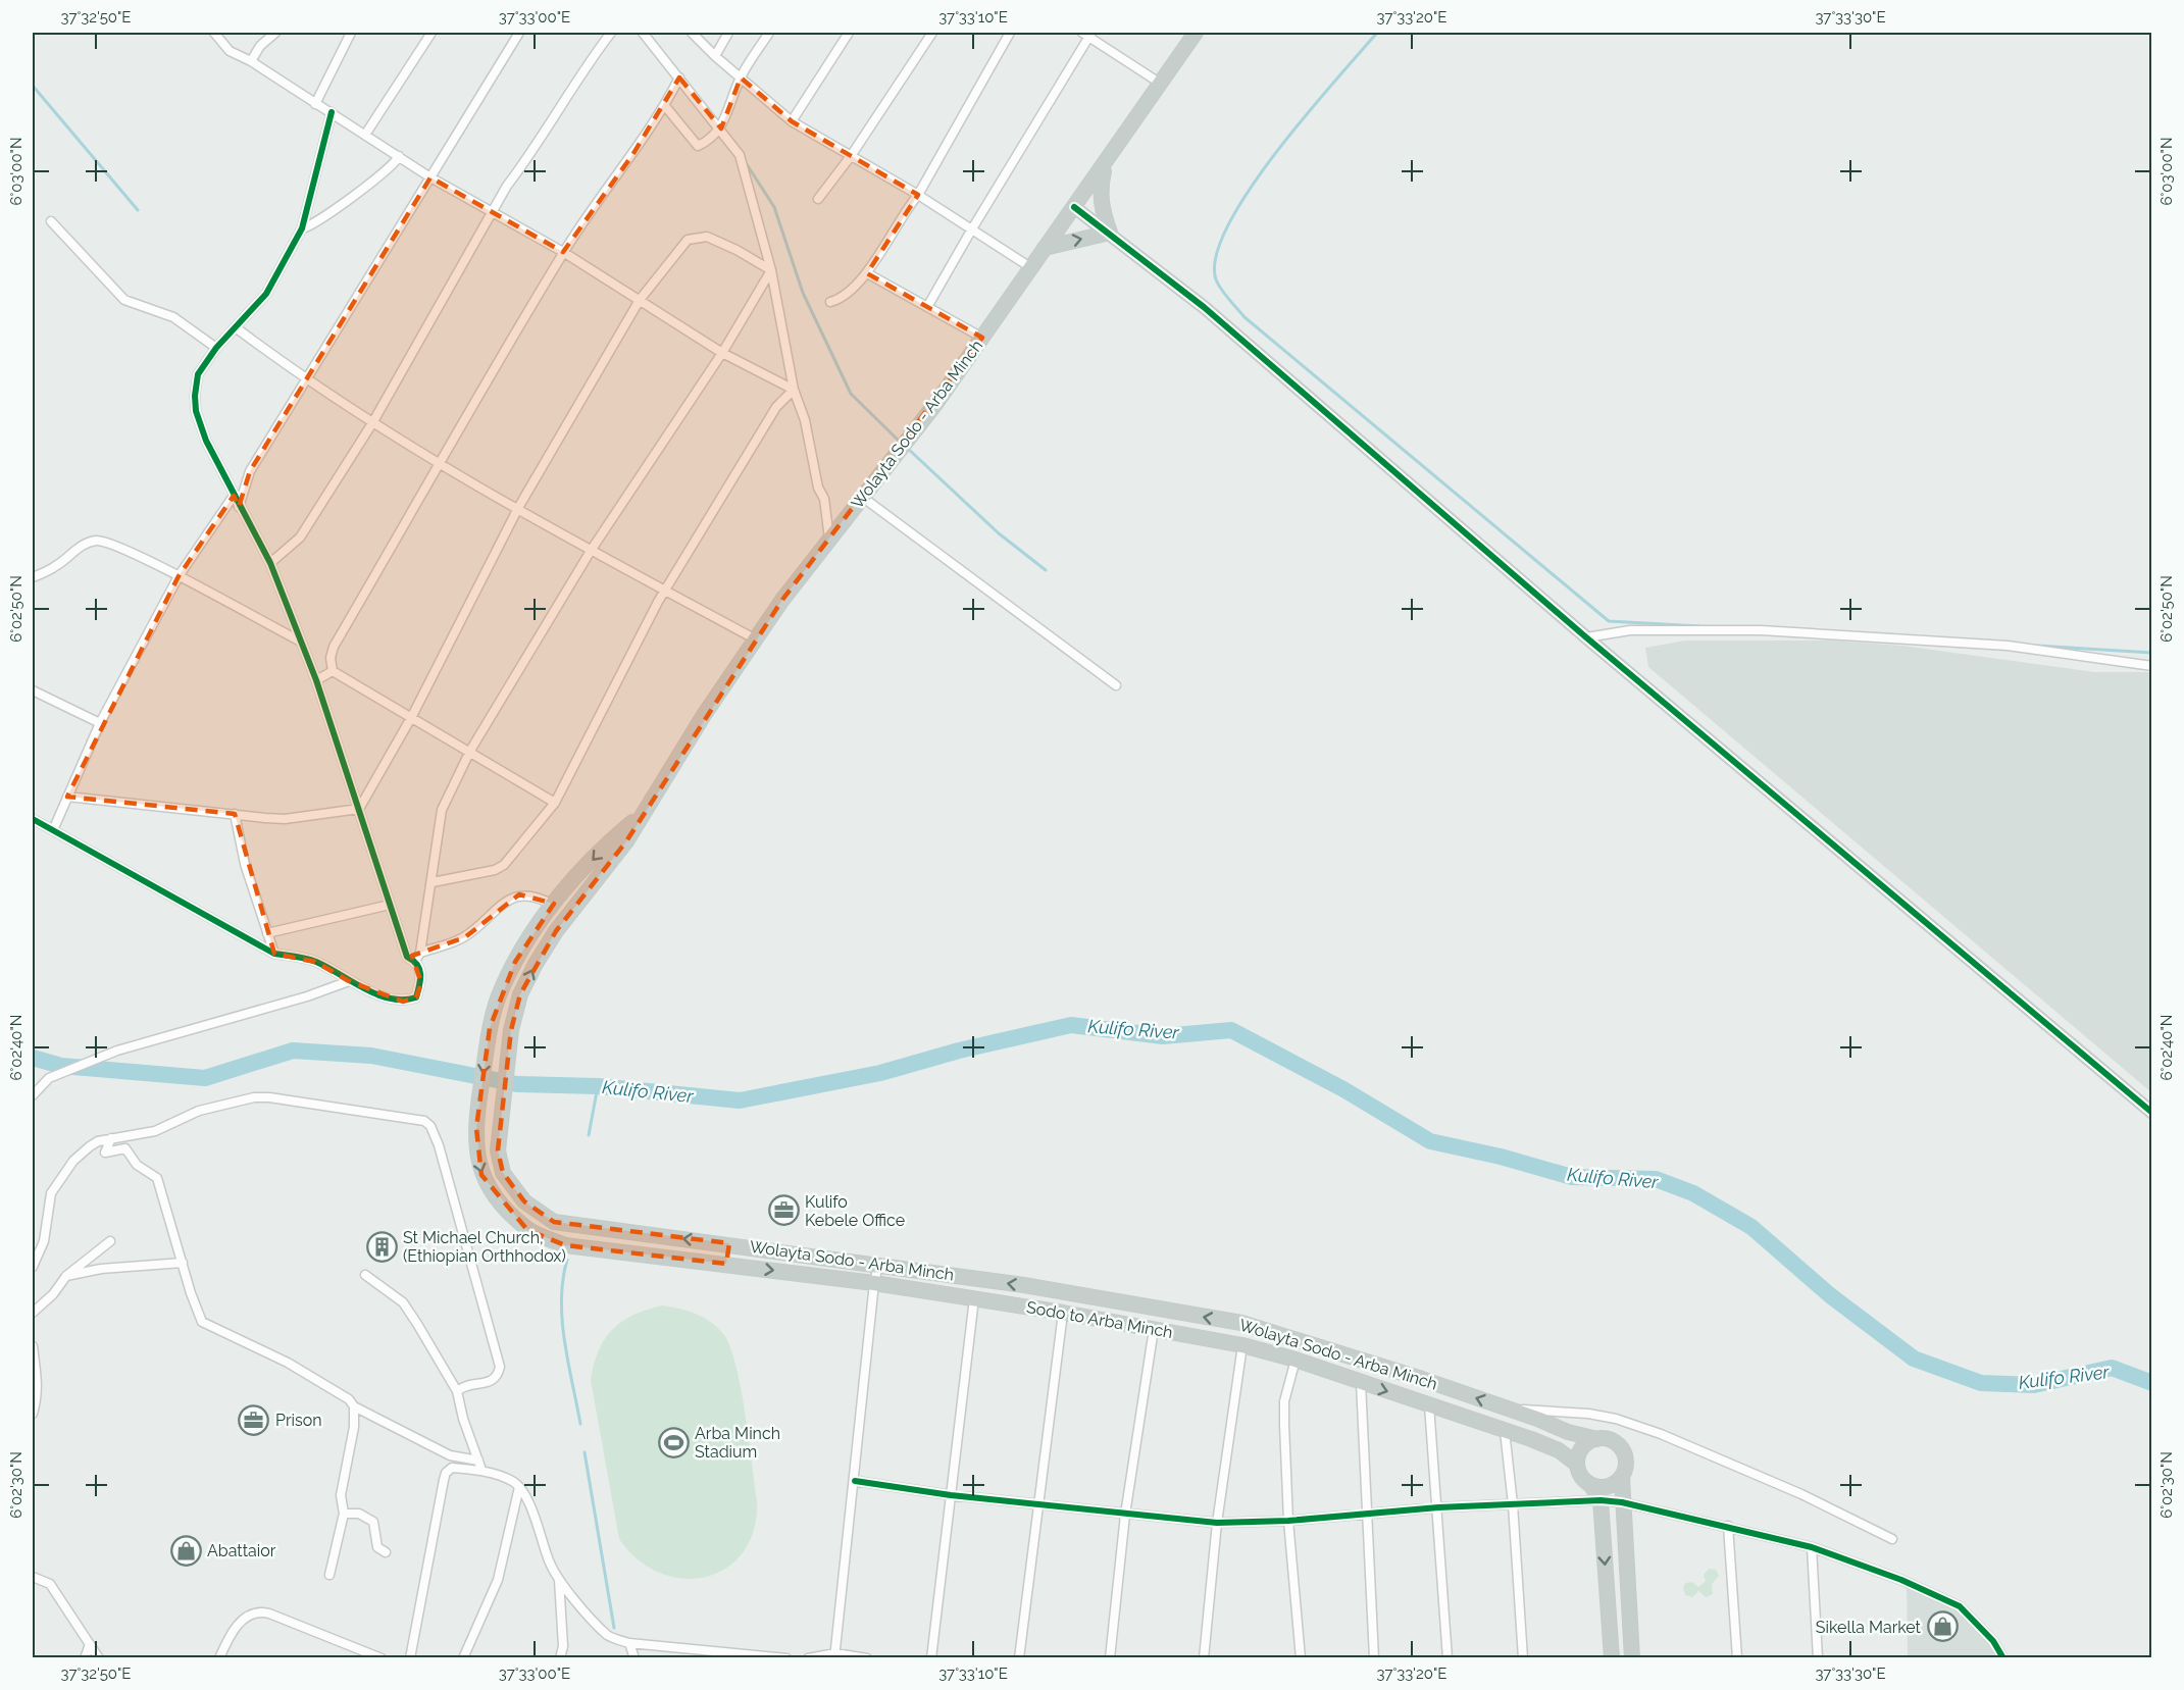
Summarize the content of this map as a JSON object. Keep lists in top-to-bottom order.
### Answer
{
  "streets": {
    "highway": ["Wolayta Sodo - Arba Minch", "Sodo to Arba Minch"]
  },
  "crossings": [
    ["Wolayta Sodo - Arba Minch", "Sodo to Arba Minch"]
  ],
  "water": ["Kulifo River"],
  "places": {
    "office": ["Kulifo Kebele Office", "Prison"],
    "building": ["St Michael Church, (Ethiopian Orthhodox)"],
    "sports": ["Arba Minch Stadium"],
    "shop": ["Abattaior", "Sikella Market"]
  },
  "coordinates": [
    "37°32'50\"E",
    "37°33'00\"E",
    "37°33'10\"E",
    "37°33'20\"E",
    "37°33'30\"E",
    "6°03'00\"N",
    "6°02'50\"N",
    "6°02'40\"N",
    "6°02'30\"N"
  ]
}
